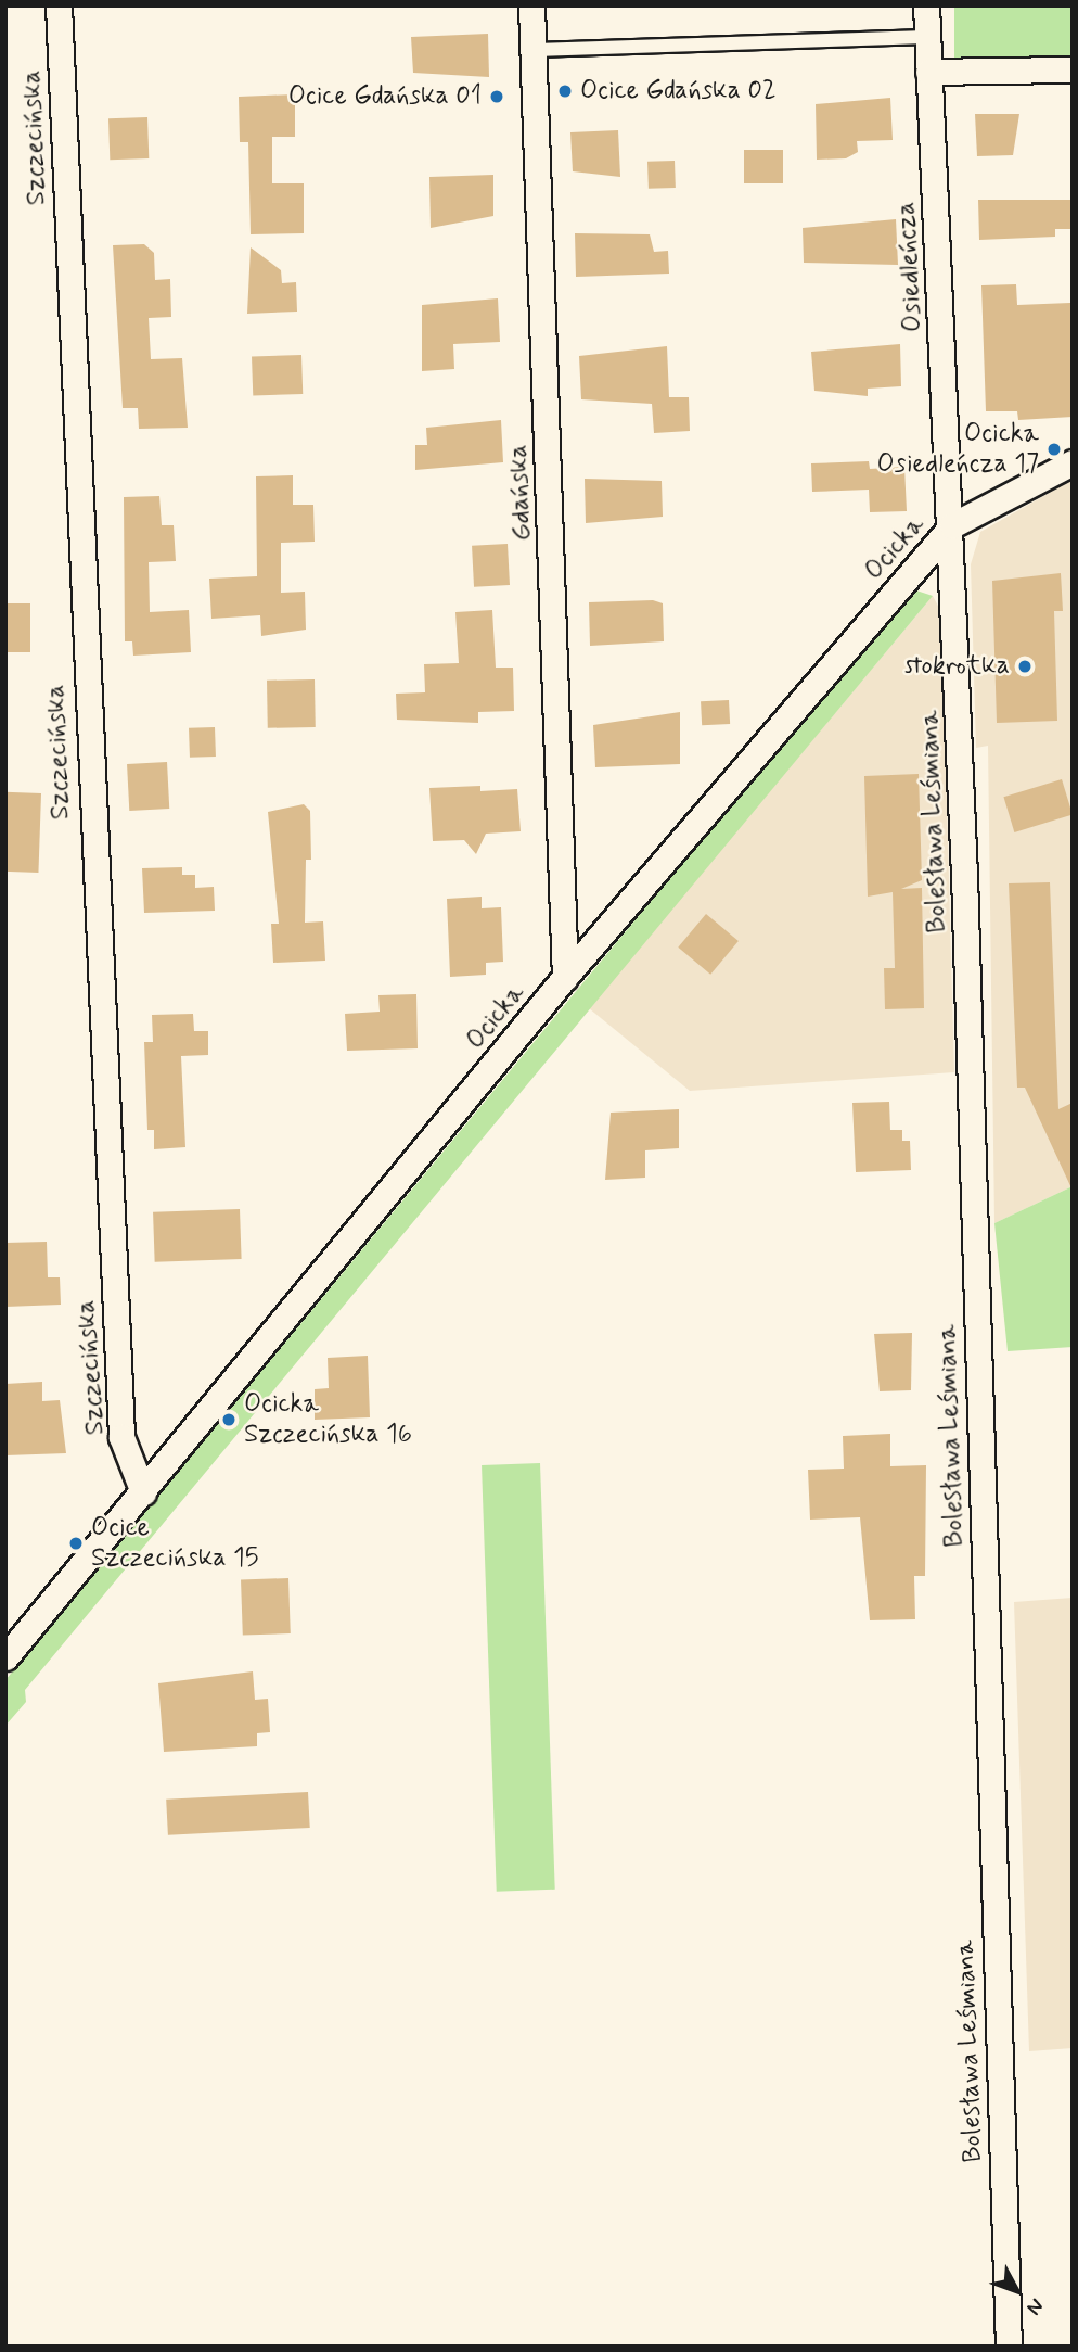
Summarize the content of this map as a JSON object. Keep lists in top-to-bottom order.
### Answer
{
  "streets": {
    "street": [
      "Szczecińska",
      "Osiedleńcza",
      "Gdańska",
      "Ocicka",
      "Bolesława Leśmiana"
    ]
  },
  "crossings": [
    ["Szczecińska", "Ocicka"],
    ["Osiedleńcza", "Ocicka"],
    ["Osiedleńcza", "Bolesława Leśmiana"],
    ["Gdańska", "Ocicka"],
    ["Ocicka", "Bolesława Leśmiana"]
  ],
  "places": [
    "Ocice Gdańska 02",
    "Ocice Gdańska 01",
    "Ocicka Osiedleńcza 17",
    "stokrotka",
    "Ocicka Szczecińska 16",
    "Ocice Szczecińska 15"
  ],
  "north": "bottom right"
}
